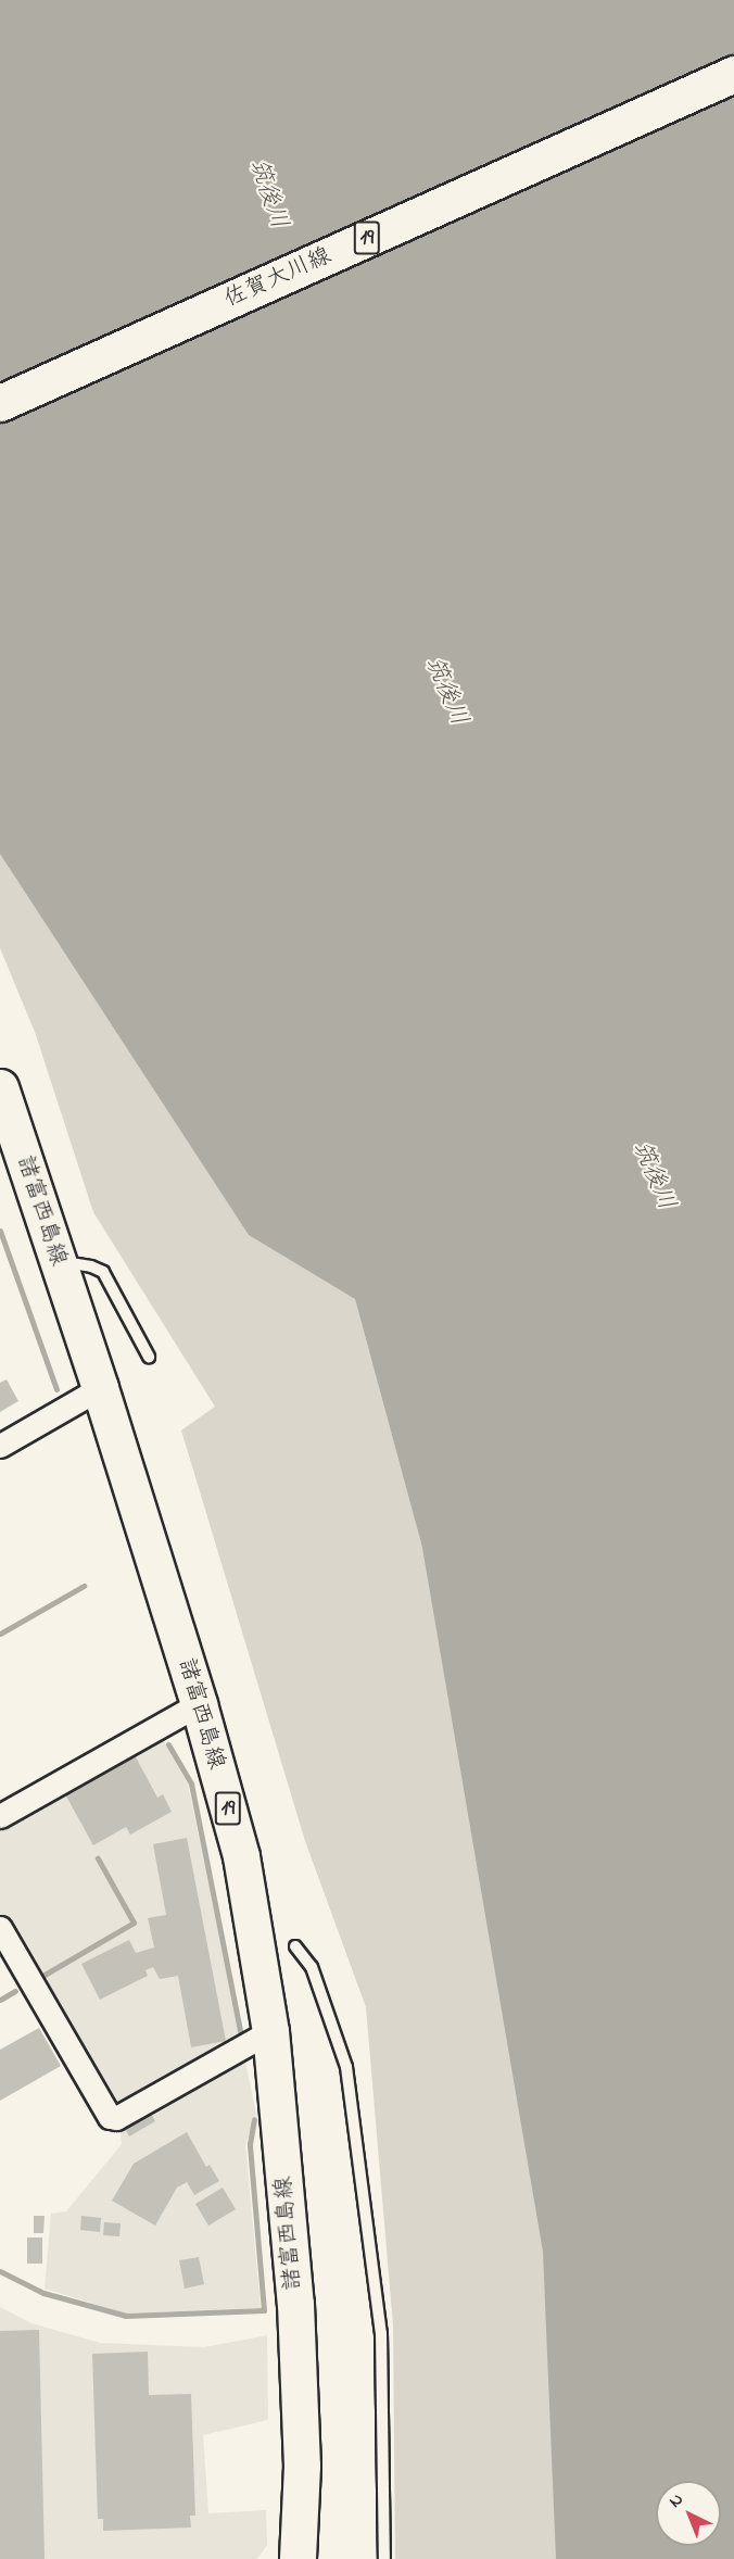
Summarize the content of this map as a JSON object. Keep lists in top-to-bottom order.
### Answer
{
  "streets": {
    "main road": ["19", "佐賀大川線", "諸富西島線"]
  },
  "water": ["筑後川"],
  "north": "top left"
}
